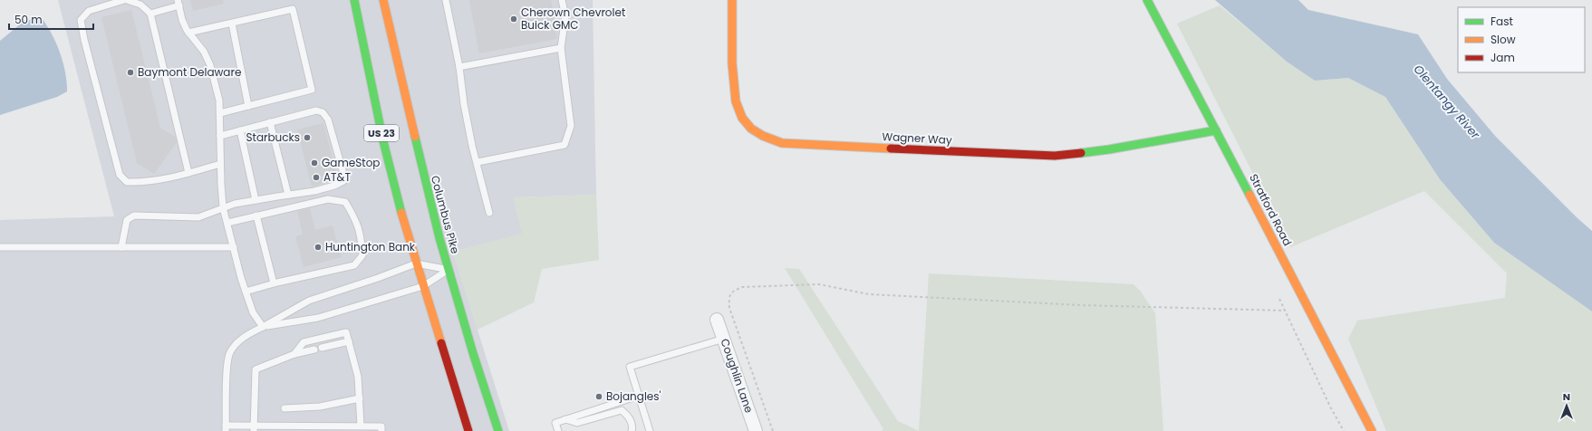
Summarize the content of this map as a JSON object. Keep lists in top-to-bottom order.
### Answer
{
  "streets": {
    "main road": [
      "US 23",
      "Wagner Way",
      "Stratford Road",
      "Columbus Pike"
    ],
    "street": ["Coughlin Lane"]
  },
  "crossings": [
    ["Wagner Way", "Stratford Road"]
  ],
  "water": ["Olentangy River"],
  "places": [
    "Cherown Chevrolet Buick GMC",
    "Baymont Delaware",
    "Starbucks",
    "GameStop",
    "AT&T",
    "Huntington Bank",
    "Bojangles'"
  ],
  "legend": ["Fast", "Slow", "Jam"],
  "scale_bar": "50 m",
  "north": "top"
}
